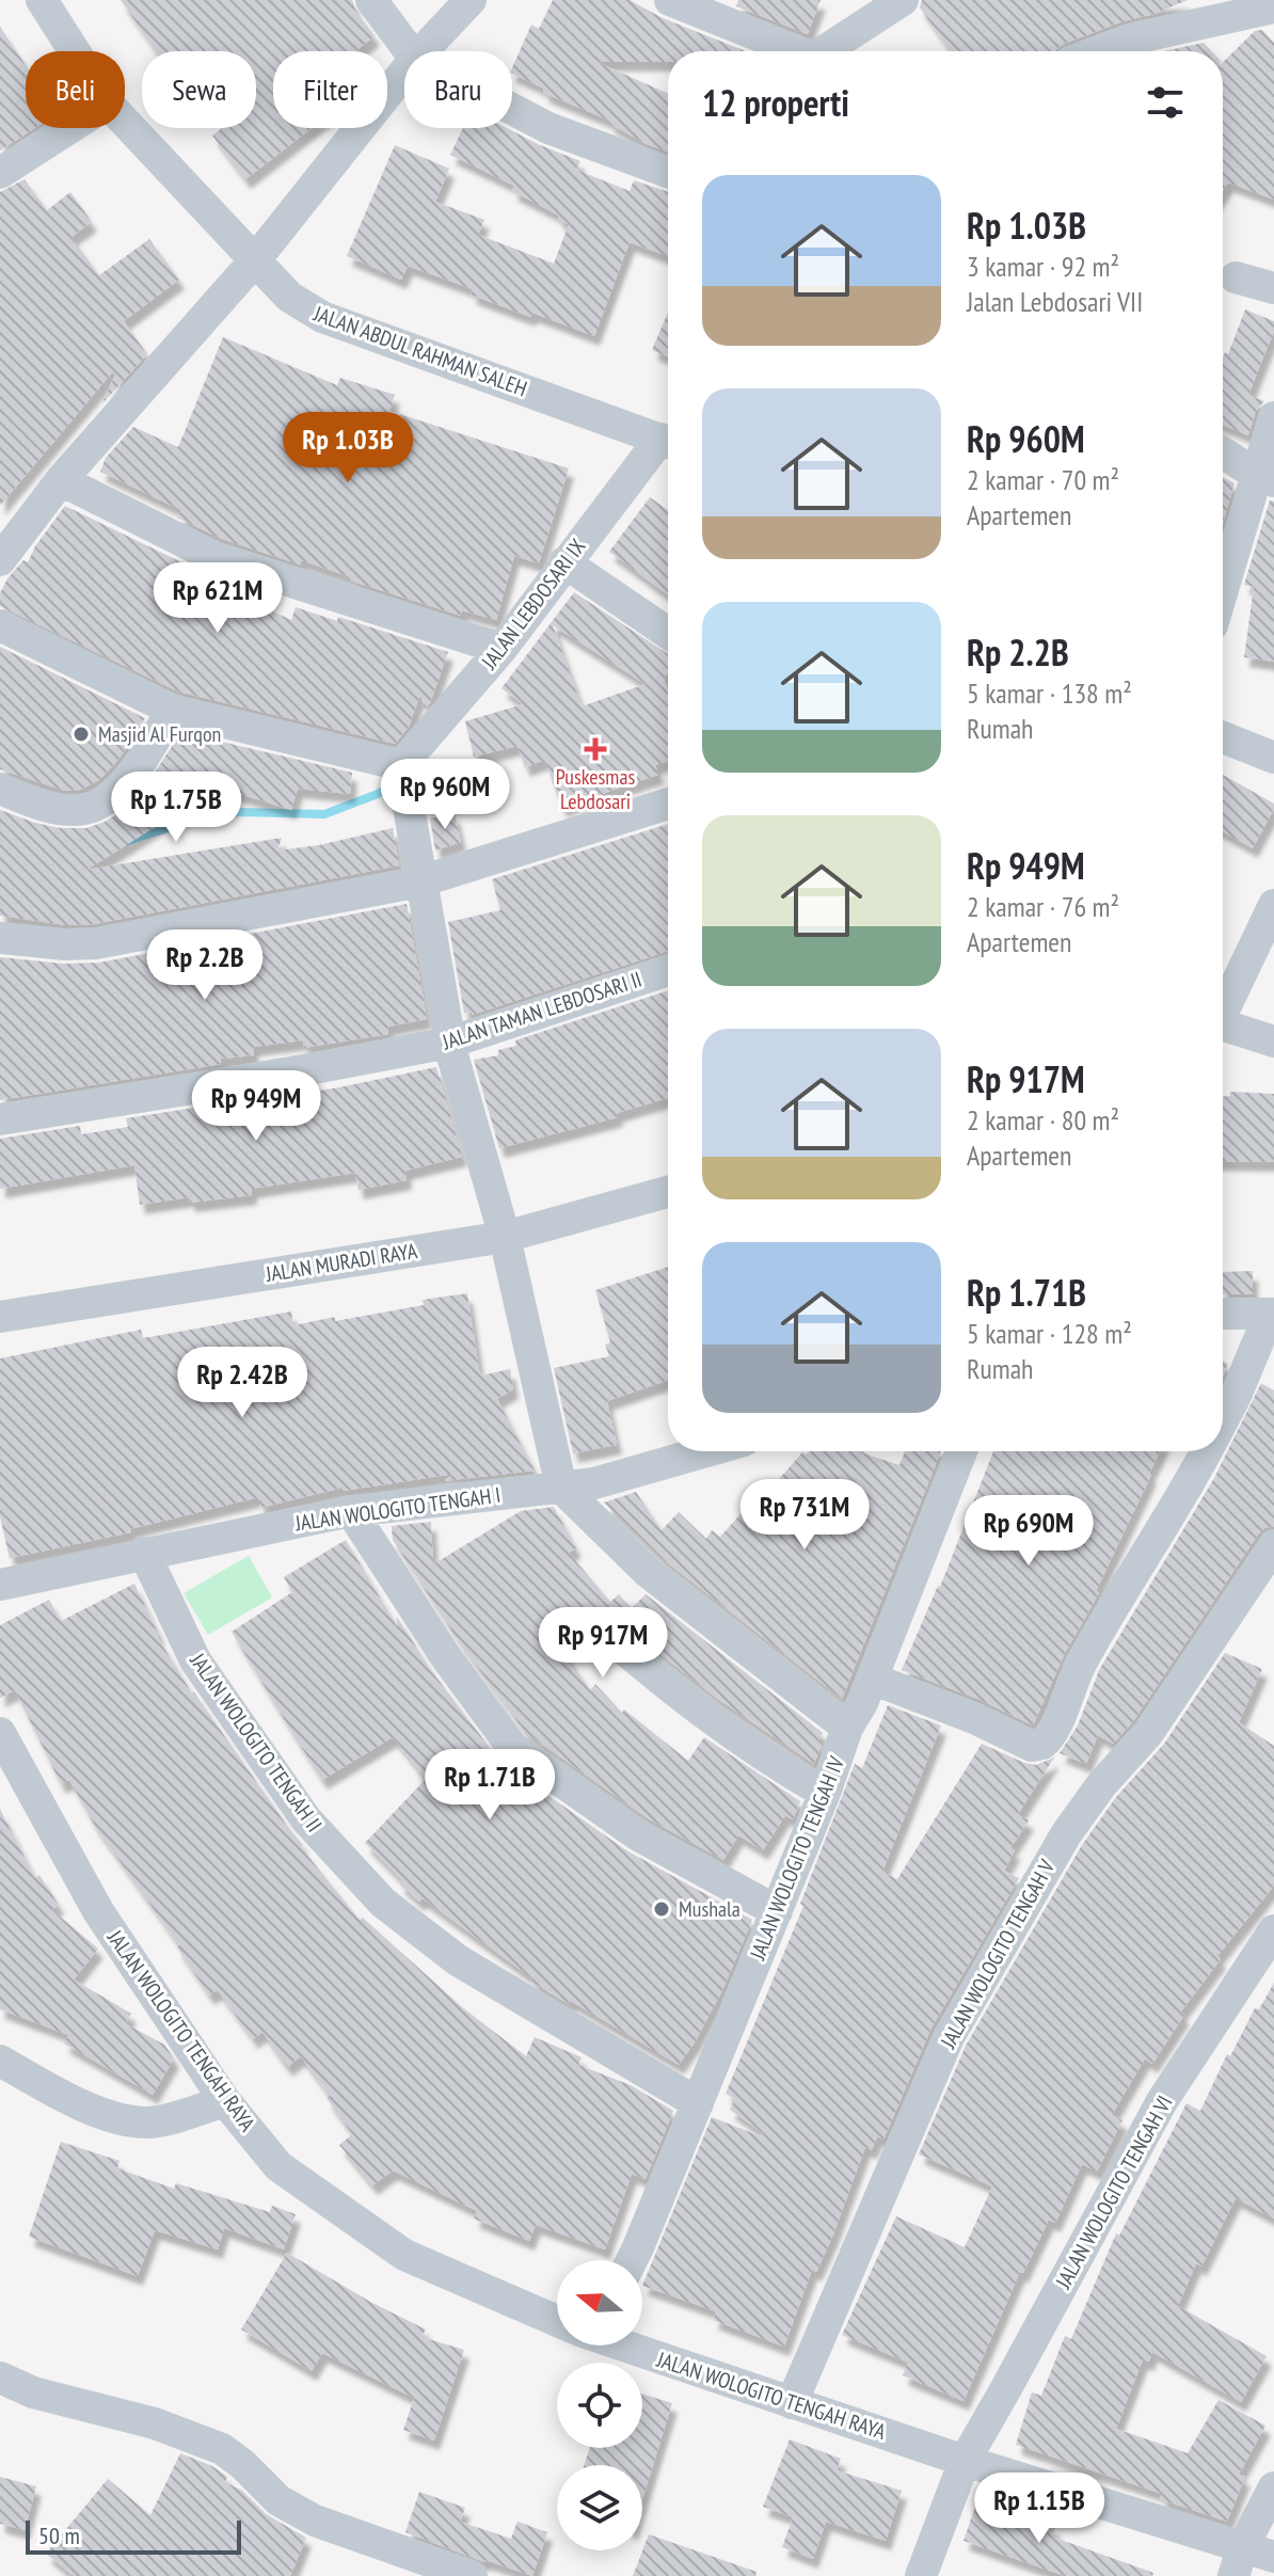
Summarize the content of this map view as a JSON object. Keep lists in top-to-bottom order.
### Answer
{
  "streets": {
    "street": [
      "JALAN ABDUL RAHMAN SALEH",
      "JALAN LEBDOSARI IX",
      "JALAN TAMAN LEBDOSARI II",
      "JALAN MURADI RAYA",
      "JALAN WOLOGITO TENGAH I",
      "JALAN WOLOGITO TENGAH II",
      "JALAN WOLOGITO TENGAH IV",
      "JALAN WOLOGITO TENGAH V",
      "JALAN WOLOGITO TENGAH RAYA",
      "JALAN WOLOGITO TENGAH VI"
    ]
  },
  "crossings": [
    ["JALAN WOLOGITO TENGAH I", "JALAN WOLOGITO TENGAH II"],
    ["JALAN WOLOGITO TENGAH II", "JALAN WOLOGITO TENGAH IV"],
    ["JALAN WOLOGITO TENGAH V", "JALAN WOLOGITO TENGAH RAYA"],
    ["JALAN WOLOGITO TENGAH RAYA", "JALAN WOLOGITO TENGAH VI"]
  ],
  "places": {
    "other": ["Masjid Al Furqon", "Mushala"],
    "health": ["Puskesmas Lebdosari"]
  },
  "scale_bar": "50 m",
  "north": "left",
  "page": {
    "chip": [
      "Beli",
      "Sewa",
      "Filter",
      "Baru"
    ],
    "heading": "12 properti",
    "list": [
      {
        "name": "Rp 1.03B",
        "note": "3 kamar · 92 m² · Jalan Lebdosari VII"
      },
      {
        "name": "Rp 960M",
        "note": "2 kamar · 70 m² · Apartemen"
      },
      {
        "name": "Rp 2.2B",
        "note": "5 kamar · 138 m² · Rumah"
      },
      {
        "name": "Rp 949M",
        "note": "2 kamar · 76 m² · Apartemen"
      },
      {
        "name": "Rp 917M",
        "note": "2 kamar · 80 m² · Apartemen"
      },
      {
        "name": "Rp 1.71B",
        "note": "5 kamar · 128 m² · Rumah"
      }
    ],
    "price": [
      "Rp 1.03B",
      "Rp 621M",
      "Rp 960M",
      "Rp 1.75B",
      "Rp 2.2B",
      "Rp 949M",
      "Rp 2.42B",
      "Rp 731M",
      "Rp 690M",
      "Rp 917M",
      "Rp 1.71B",
      "Rp 1.15B"
    ],
    "scale": "50 m"
  }
}
